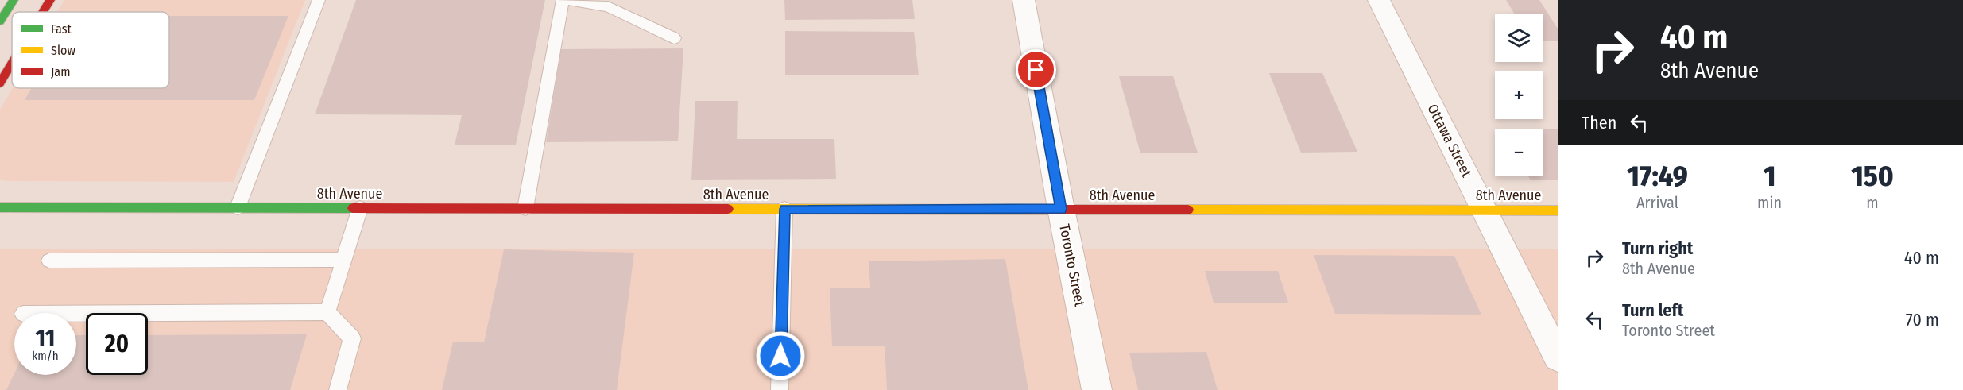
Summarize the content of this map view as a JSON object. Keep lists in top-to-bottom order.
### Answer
{
  "streets": {
    "street": ["Ottawa Street", "8th Avenue", "Toronto Street"]
  },
  "crossings": [
    ["Ottawa Street", "8th Avenue"],
    ["8th Avenue", "Toronto Street"]
  ],
  "legend": ["Fast", "Slow", "Jam"],
  "page": {
    "turn": ["40 m", "8th Avenue"],
    "map_buttons": ["+", "−"],
    "then": "Then",
    "eta": [
      "17:49",
      "Arrival",
      "1",
      "min",
      "150",
      "m"
    ],
    "list": [
      {
        "name": "Turn right",
        "note": "8th Avenue",
        "value": "40 m"
      },
      {
        "name": "Turn left",
        "note": "Toronto Street",
        "value": "70 m"
      }
    ],
    "speed": "11 km/h",
    "limit": "20"
  }
}
